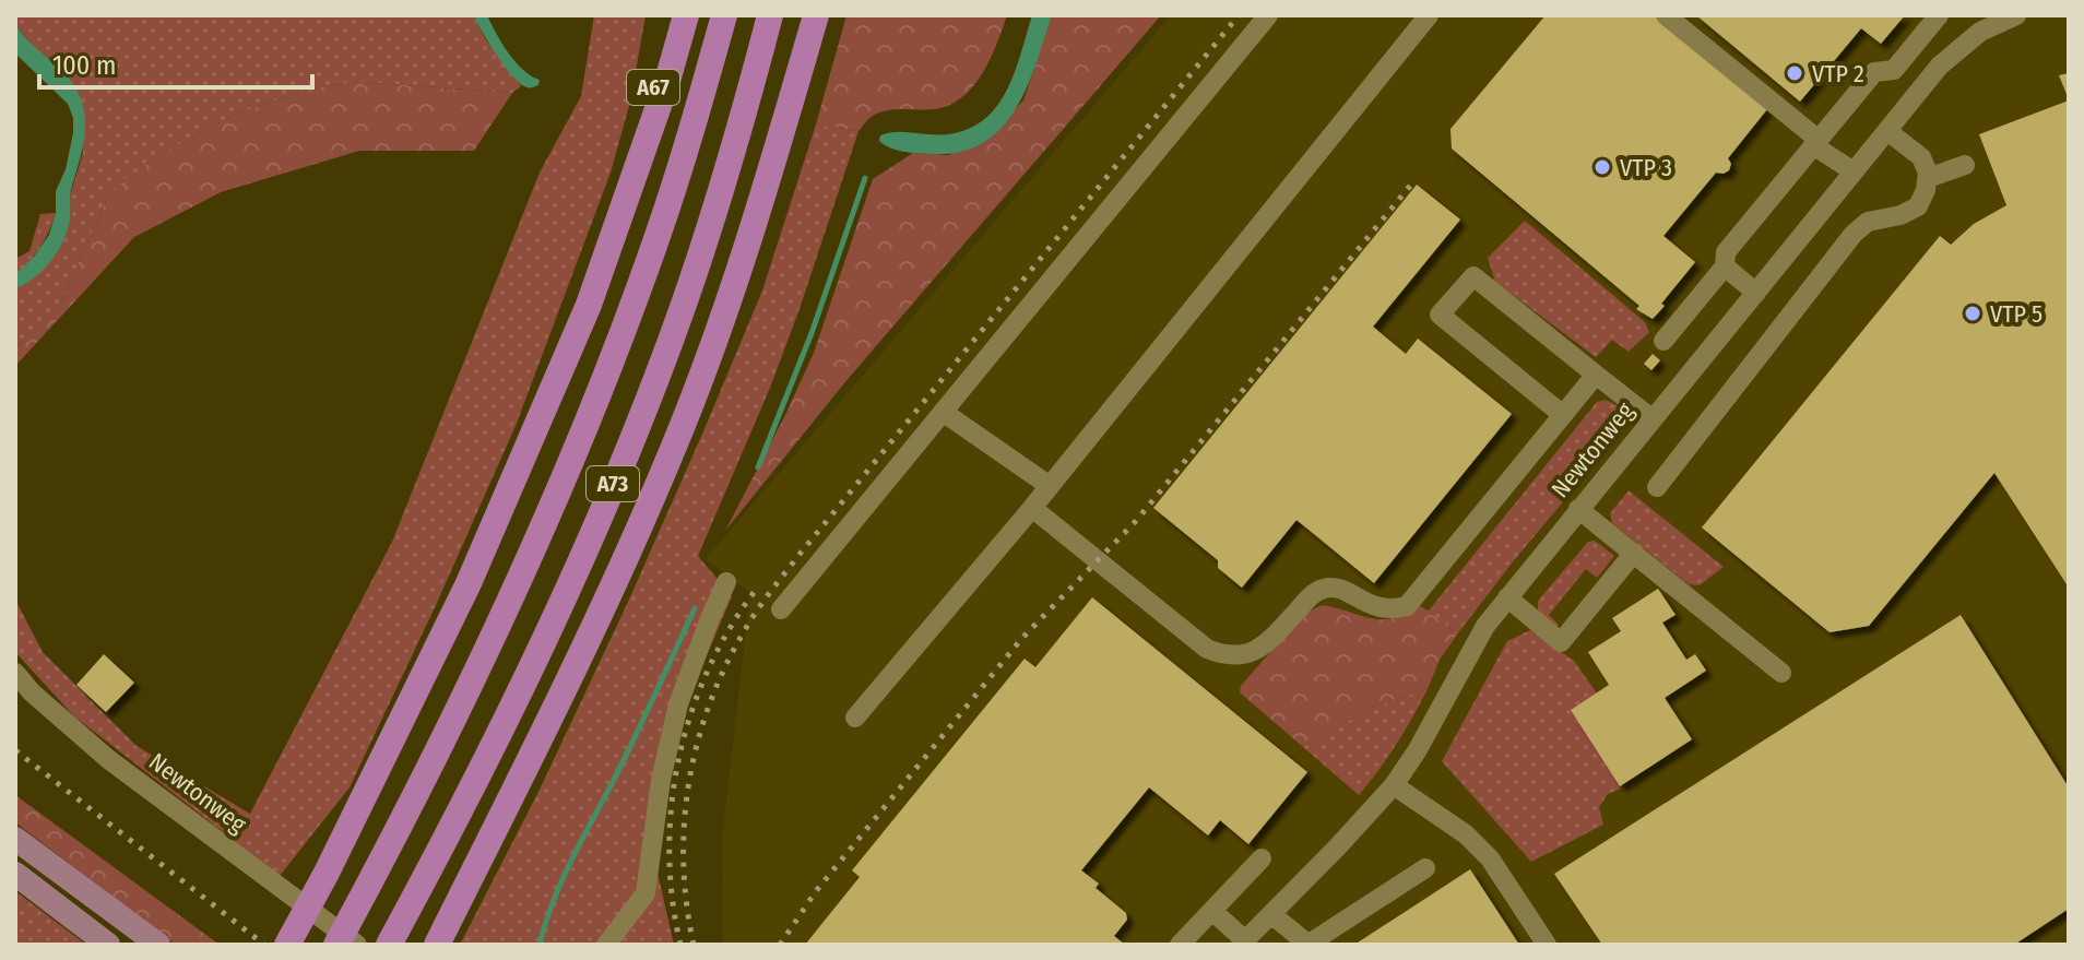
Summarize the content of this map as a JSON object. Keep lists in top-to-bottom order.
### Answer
{
  "streets": {
    "highway": ["A67", "A73"],
    "street": ["Newtonweg"]
  },
  "places": ["VTP 2", "VTP 3", "VTP 5"],
  "scale_bar": "100 m"
}
